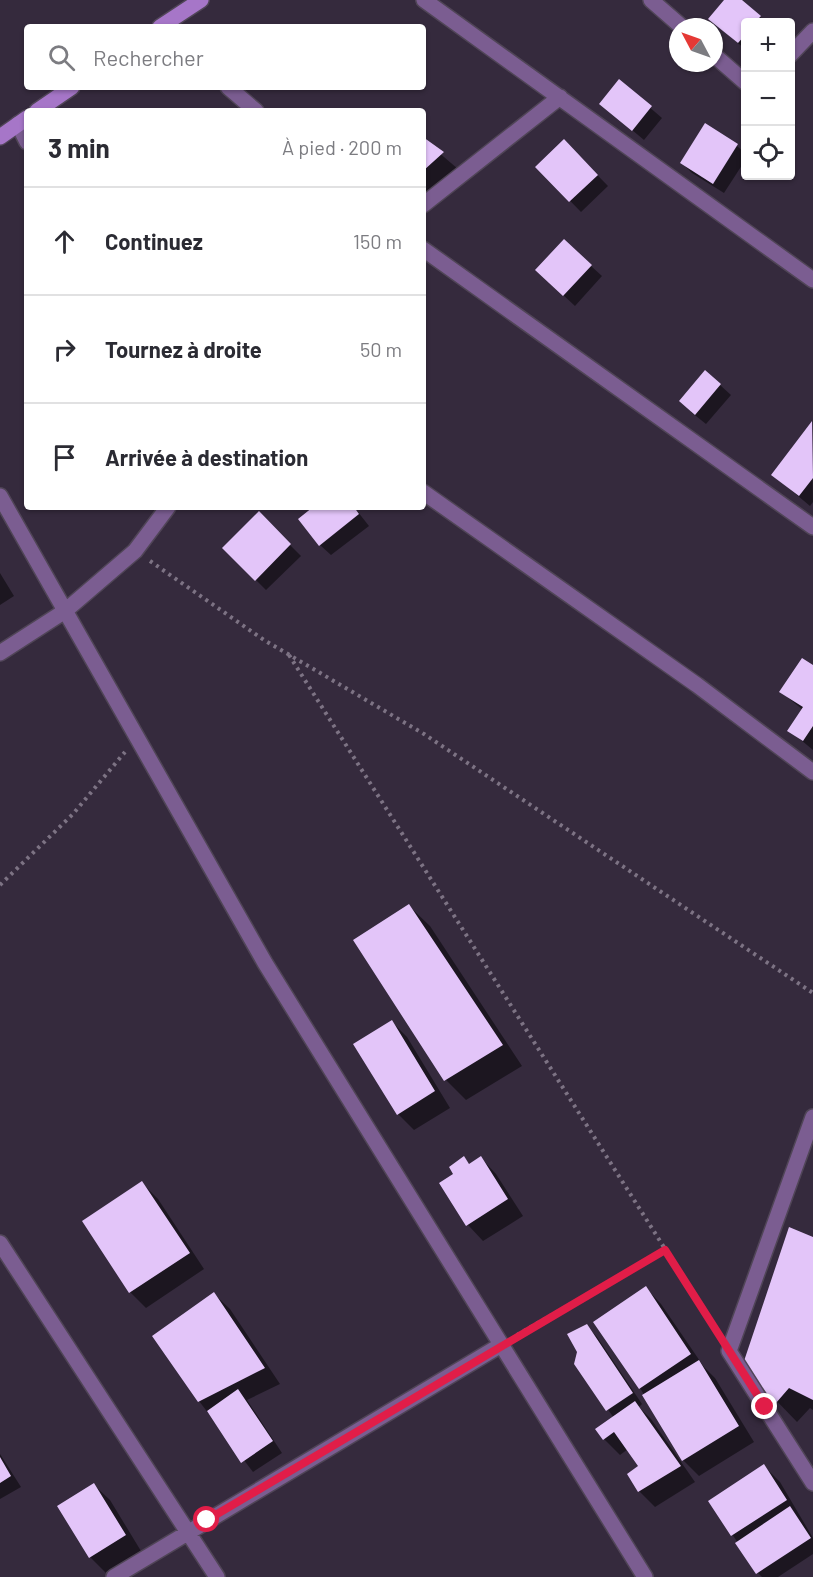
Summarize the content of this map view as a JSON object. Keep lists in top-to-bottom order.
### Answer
{
  "north": "top left",
  "page": {
    "map_buttons": ["+", "−"],
    "search": "Rechercher",
    "heading": ["3 min", "À pied · 200 m"],
    "list": [
      ["Continuez", "150 m"],
      ["Tournez à droite", "50 m"],
      "Arrivée à destination"
    ]
  }
}
